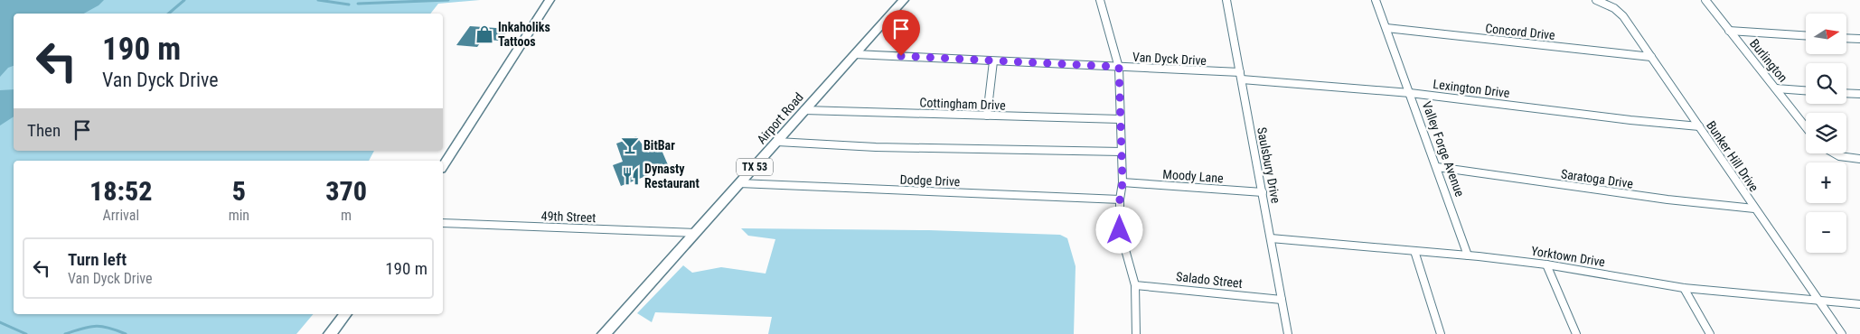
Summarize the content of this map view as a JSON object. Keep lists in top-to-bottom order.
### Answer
{
  "streets": {
    "main road": ["Airport Road", "TX 53"],
    "street": [
      "Concord Drive",
      "Van Dyck Drive",
      "Burlington",
      "Lexington Drive",
      "Cottingham Drive",
      "Valley Forge Avenue",
      "Bunker Hill Drive",
      "Saulsbury Drive",
      "Moody Lane",
      "Saratoga Drive",
      "Dodge Drive",
      "49th Street",
      "Yorktown Drive",
      "Salado Street"
    ]
  },
  "crossings": [
    ["Concord Drive", "Valley Forge Avenue"],
    ["Concord Drive", "Bunker Hill Drive"],
    ["Van Dyck Drive", "Lexington Drive"],
    ["Van Dyck Drive", "Airport Road"],
    ["Van Dyck Drive", "Saulsbury Drive"],
    ["Lexington Drive", "Valley Forge Avenue"],
    ["Lexington Drive", "Bunker Hill Drive"],
    ["Lexington Drive", "Saulsbury Drive"],
    ["Cottingham Drive", "Airport Road"],
    ["Airport Road", "Dodge Drive"],
    ["Airport Road", "49th Street"],
    ["Valley Forge Avenue", "Saratoga Drive"],
    ["Valley Forge Avenue", "Yorktown Drive"],
    ["Bunker Hill Drive", "Saratoga Drive"],
    ["Bunker Hill Drive", "Yorktown Drive"],
    ["Saulsbury Drive", "Moody Lane"],
    ["Saulsbury Drive", "Yorktown Drive"],
    ["Saulsbury Drive", "Salado Street"]
  ],
  "places": {
    "shop": ["Inkaholiks Tattoos"],
    "bar": ["BitBar"],
    "restaurant": ["Dynasty Restaurant"]
  },
  "north": "right",
  "page": {
    "map_buttons": ["+", "−"],
    "turn": ["190 m", "Van Dyck Drive"],
    "then": "Then",
    "eta": [
      "18:52",
      "Arrival",
      "5",
      "min",
      "370",
      "m"
    ],
    "list": [
      {
        "name": "Turn left",
        "note": "Van Dyck Drive",
        "value": "190 m"
      }
    ]
  }
}
